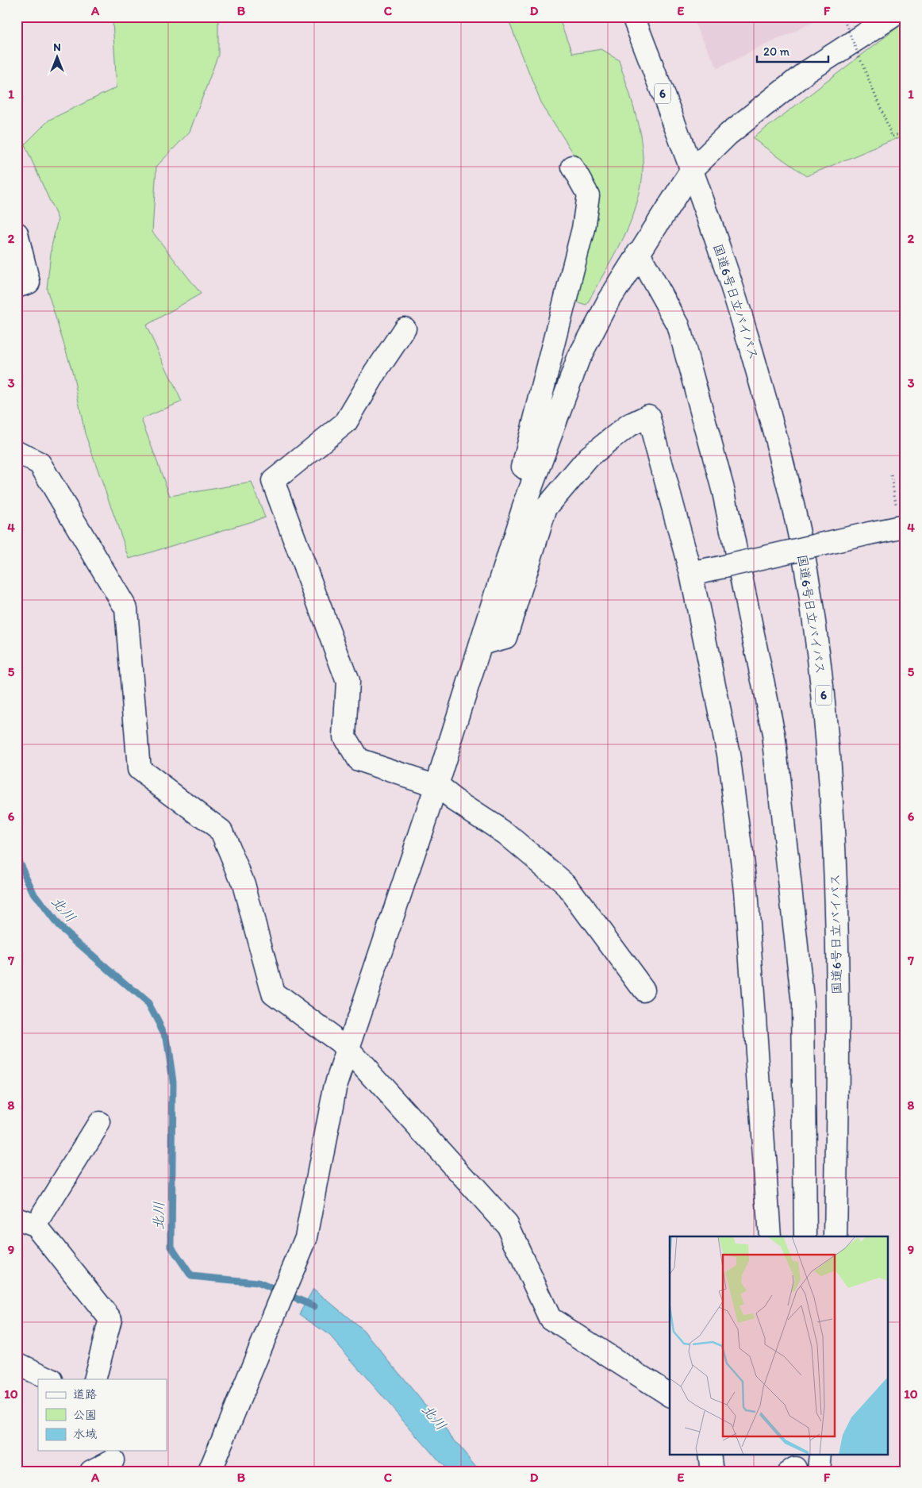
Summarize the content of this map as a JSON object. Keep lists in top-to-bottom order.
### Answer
{
  "streets": {
    "main road": ["6", "国道6号日立バイパス"]
  },
  "water": ["北川"],
  "legend": ["道路", "公園", "水域"],
  "scale_bar": "20 m",
  "north": "top",
  "grid": {
    "columns": [
      "A",
      "B",
      "C",
      "D",
      "E",
      "F"
    ],
    "rows": [
      "1",
      "2",
      "3",
      "4",
      "5",
      "6",
      "7",
      "8",
      "9",
      "10"
    ]
  }
}
